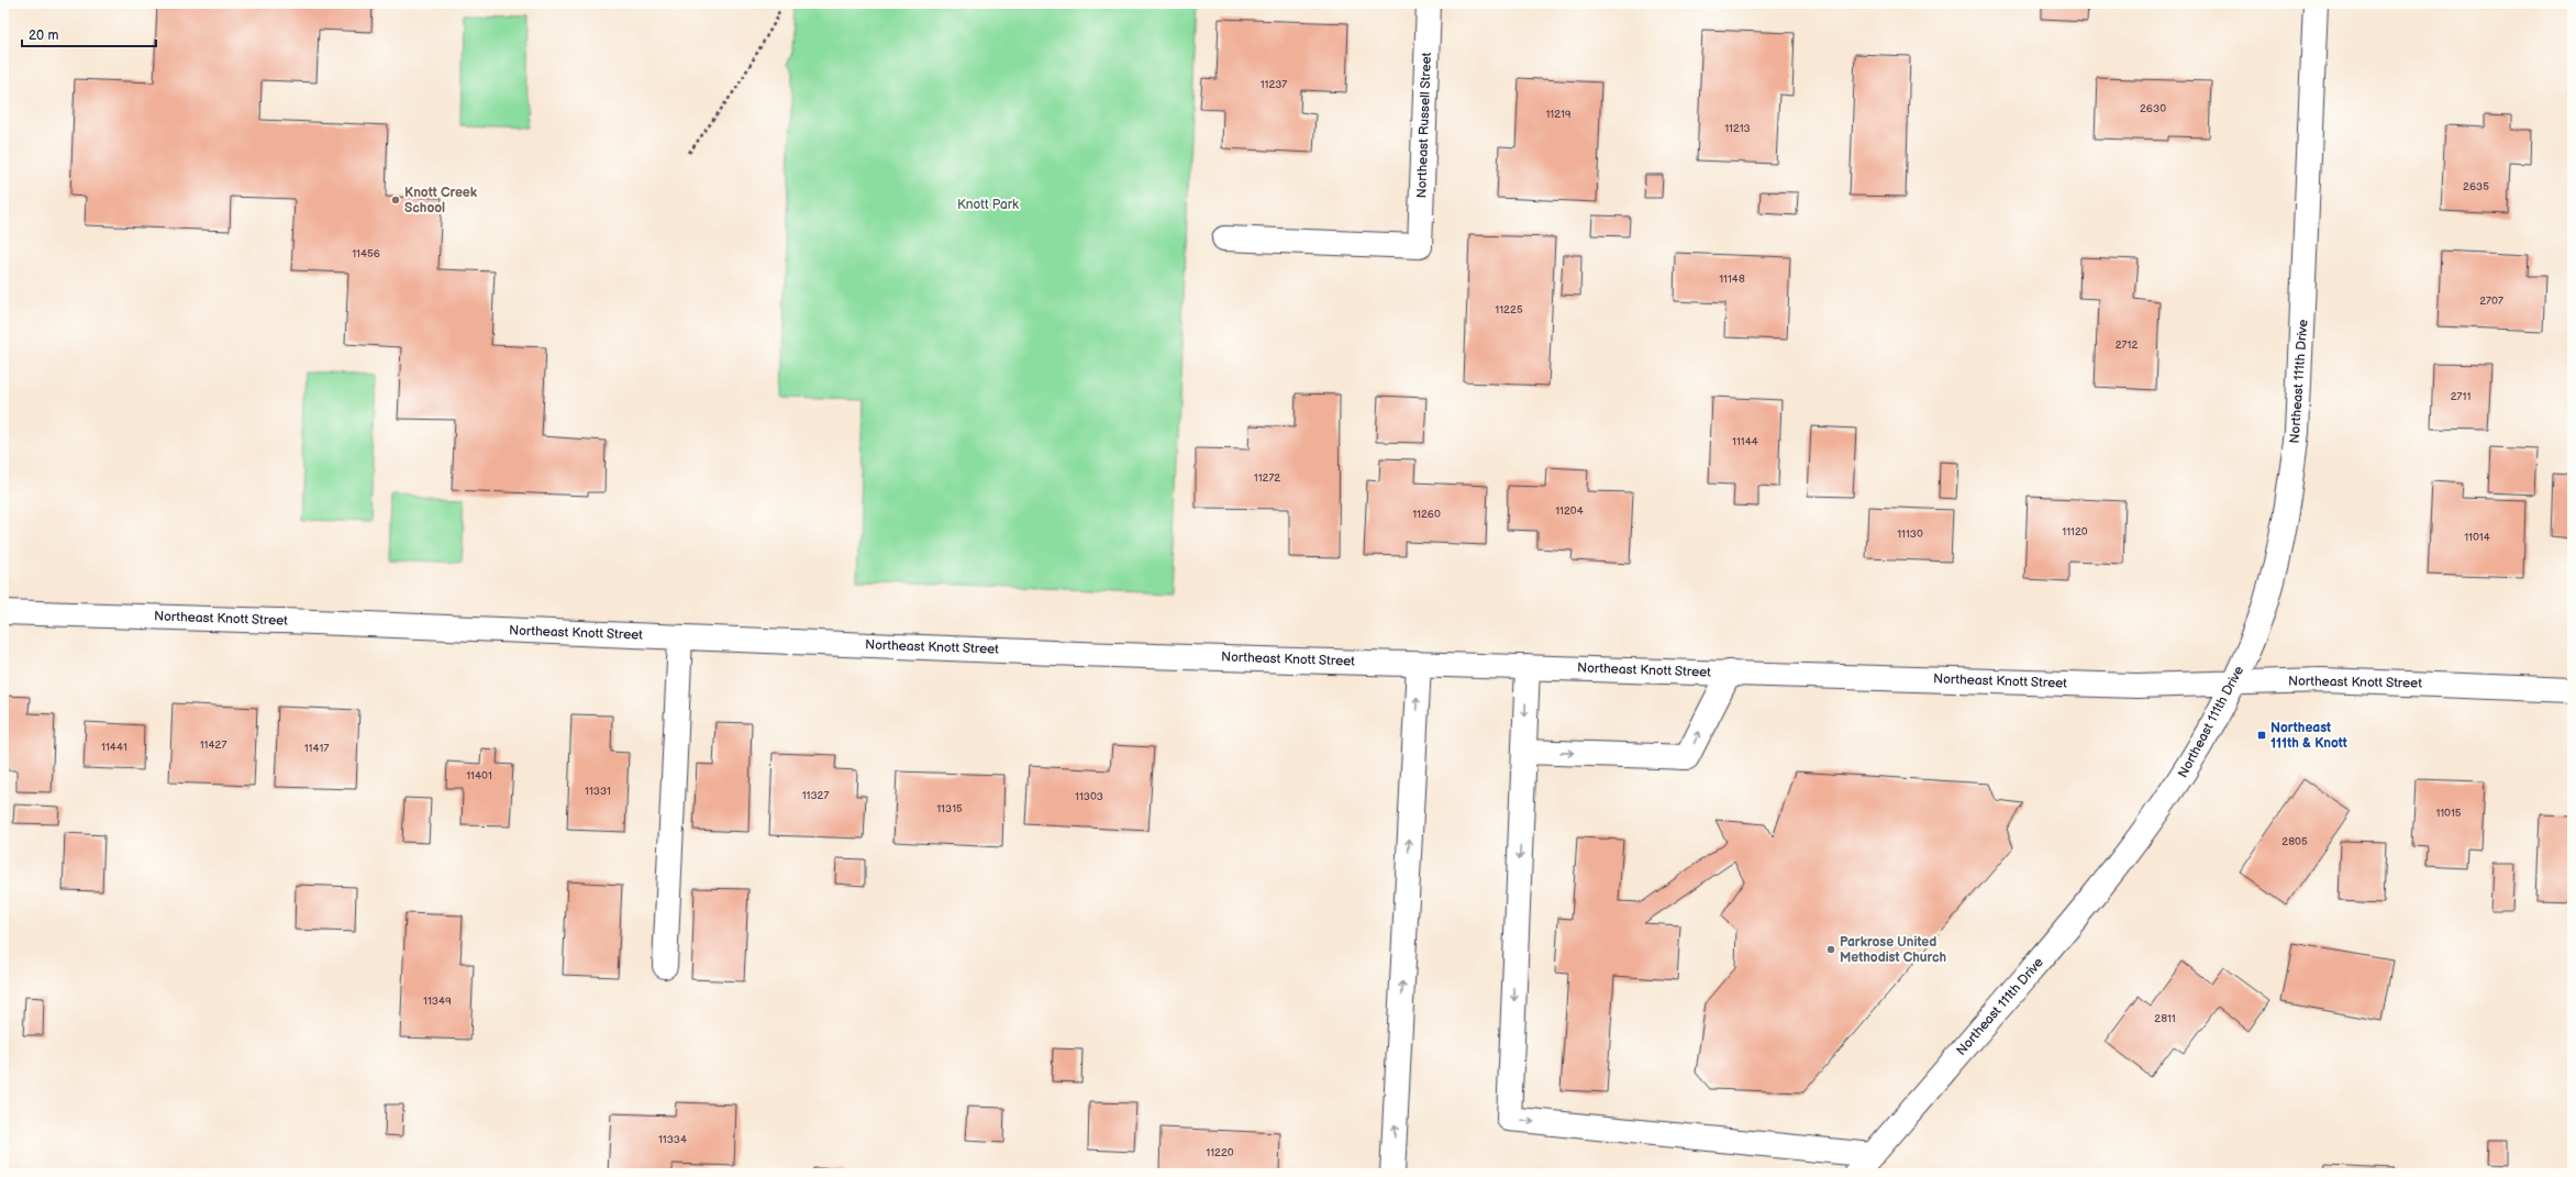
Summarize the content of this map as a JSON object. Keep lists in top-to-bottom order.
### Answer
{
  "streets": {
    "street": ["Northeast Russell Street", "Northeast 111th Drive", "Northeast Knott Street"]
  },
  "crossings": [
    ["Northeast 111th Drive", "Northeast Knott Street"]
  ],
  "parks": ["Knott Park"],
  "places": {
    "other": ["Knott Creek School", "Parkrose United Methodist Church"],
    "transit": ["Northeast 111th & Knott"]
  },
  "house_numbers": [
    "11237",
    "2630",
    "11219",
    "11213",
    "2635",
    "11456",
    "11148",
    "2707",
    "11225",
    "2712",
    "2711",
    "11144",
    "11272",
    "11204",
    "11260",
    "11120",
    "11130",
    "11014",
    "11427",
    "11441",
    "11417",
    "11401",
    "11331",
    "11327",
    "11303",
    "11315",
    "11015",
    "2805",
    "11349",
    "2811",
    "11334",
    "11220"
  ],
  "scale_bar": "20 m"
}
